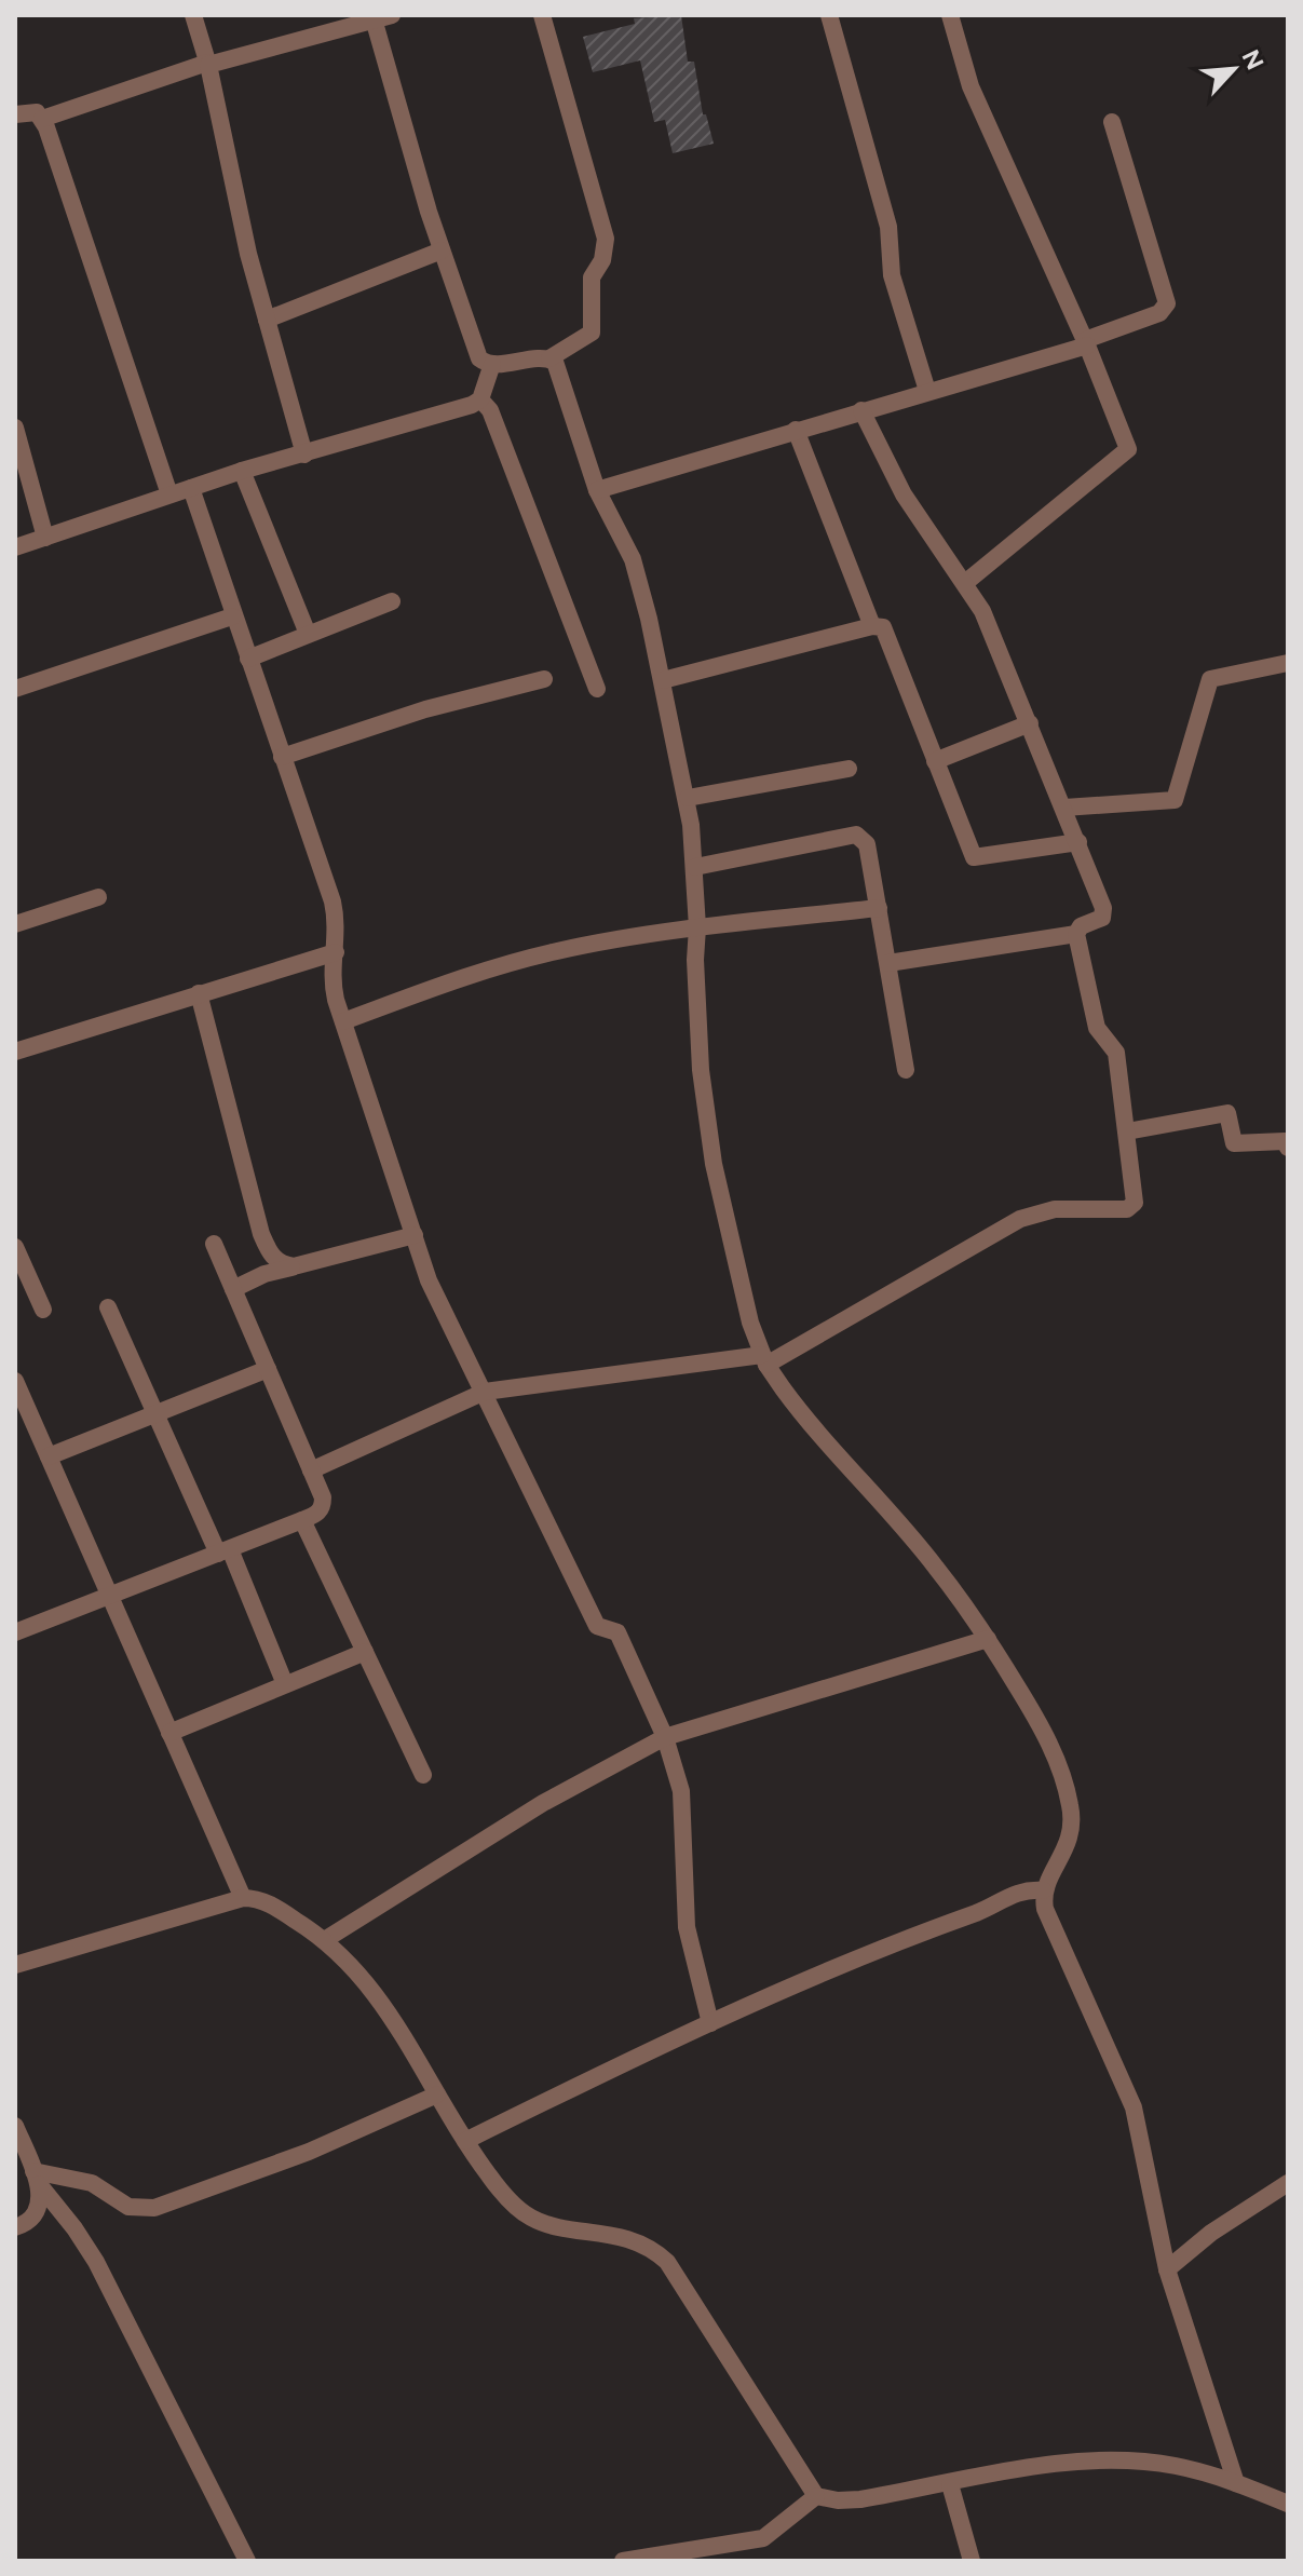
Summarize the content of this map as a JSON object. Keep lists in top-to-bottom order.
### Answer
{
  "north": "top right"
}
